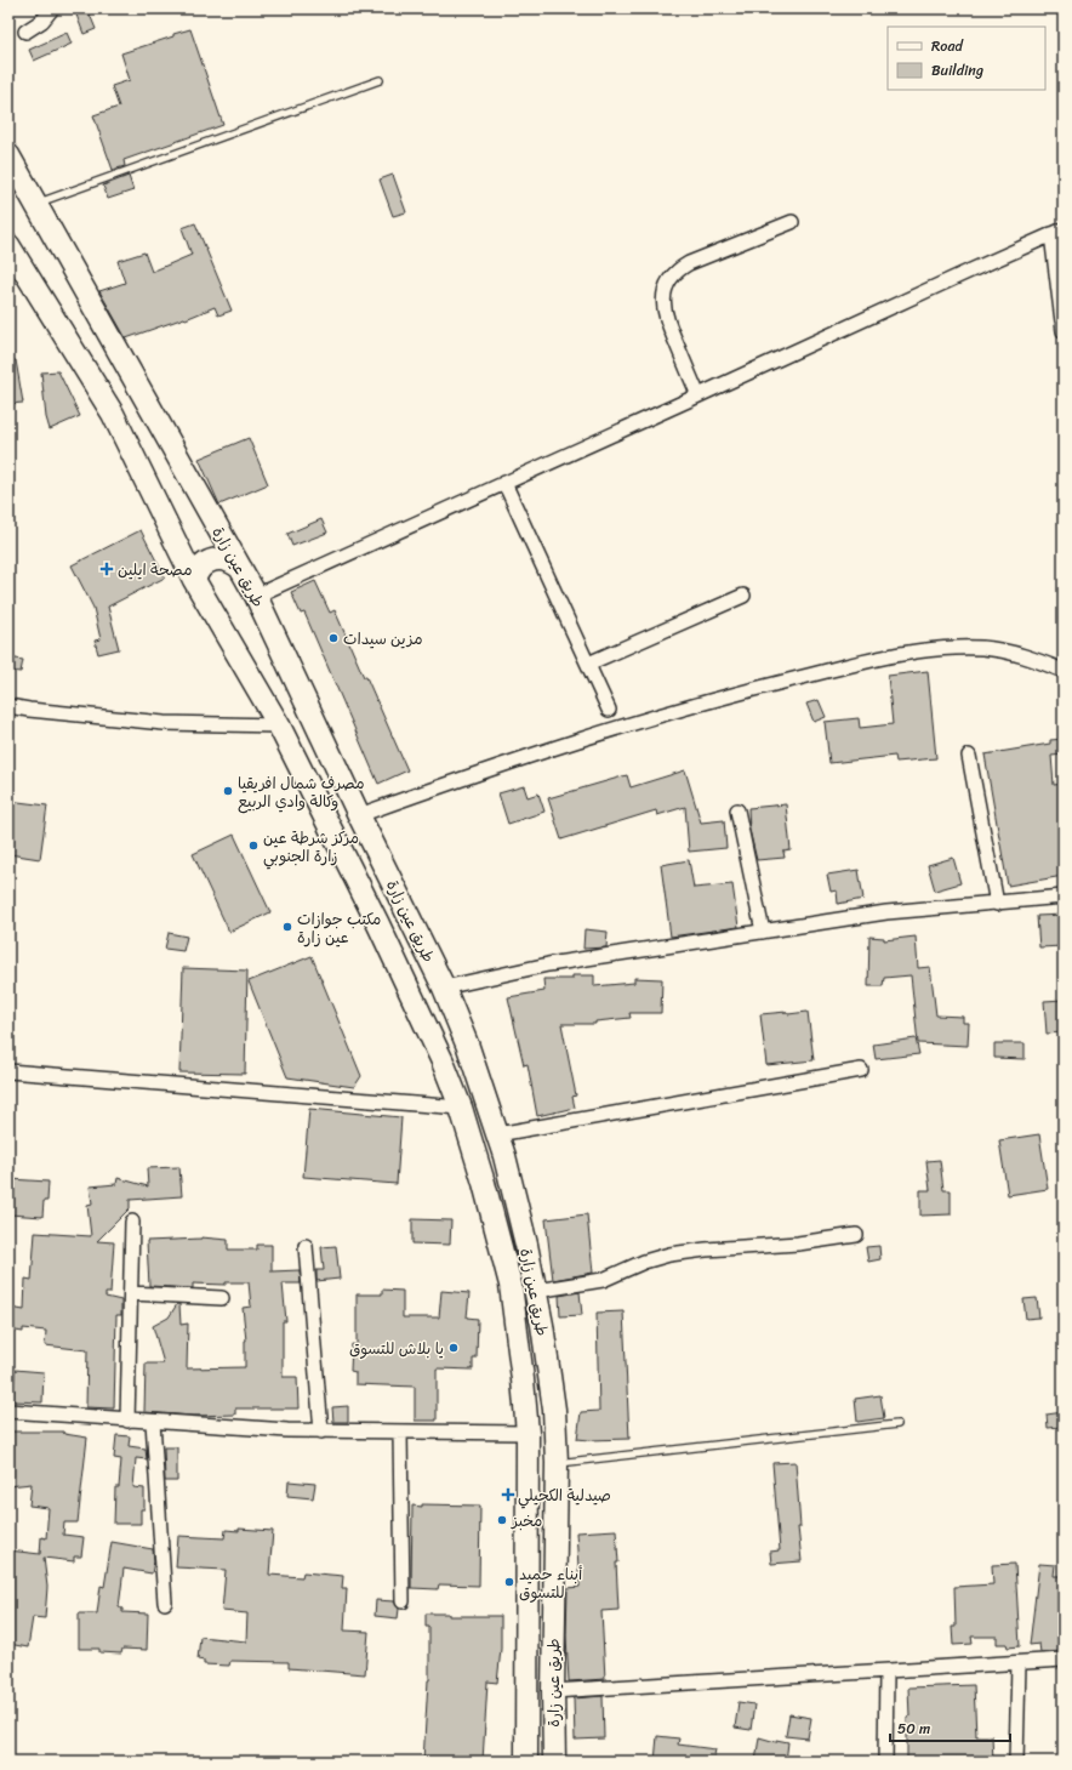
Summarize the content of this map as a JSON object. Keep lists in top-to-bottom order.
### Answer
{
  "streets": {
    "main road": ["طريق عين زارة"]
  },
  "places": {
    "health": ["مصحة ايلين", "صيدلية الكحيلي"],
    "other": [
      "مزين سيدات",
      "مصرف شمال افريقيا وكالة وادي الربيع",
      "مركز شرطة عين زارة الجنوبي",
      "مكتب جوازات عين زارة",
      "يا بلاش للتسوق",
      "مخبز",
      "أبناء حميد للتسوق"
    ]
  },
  "legend": ["Road", "Building"],
  "scale_bar": "50 m"
}
